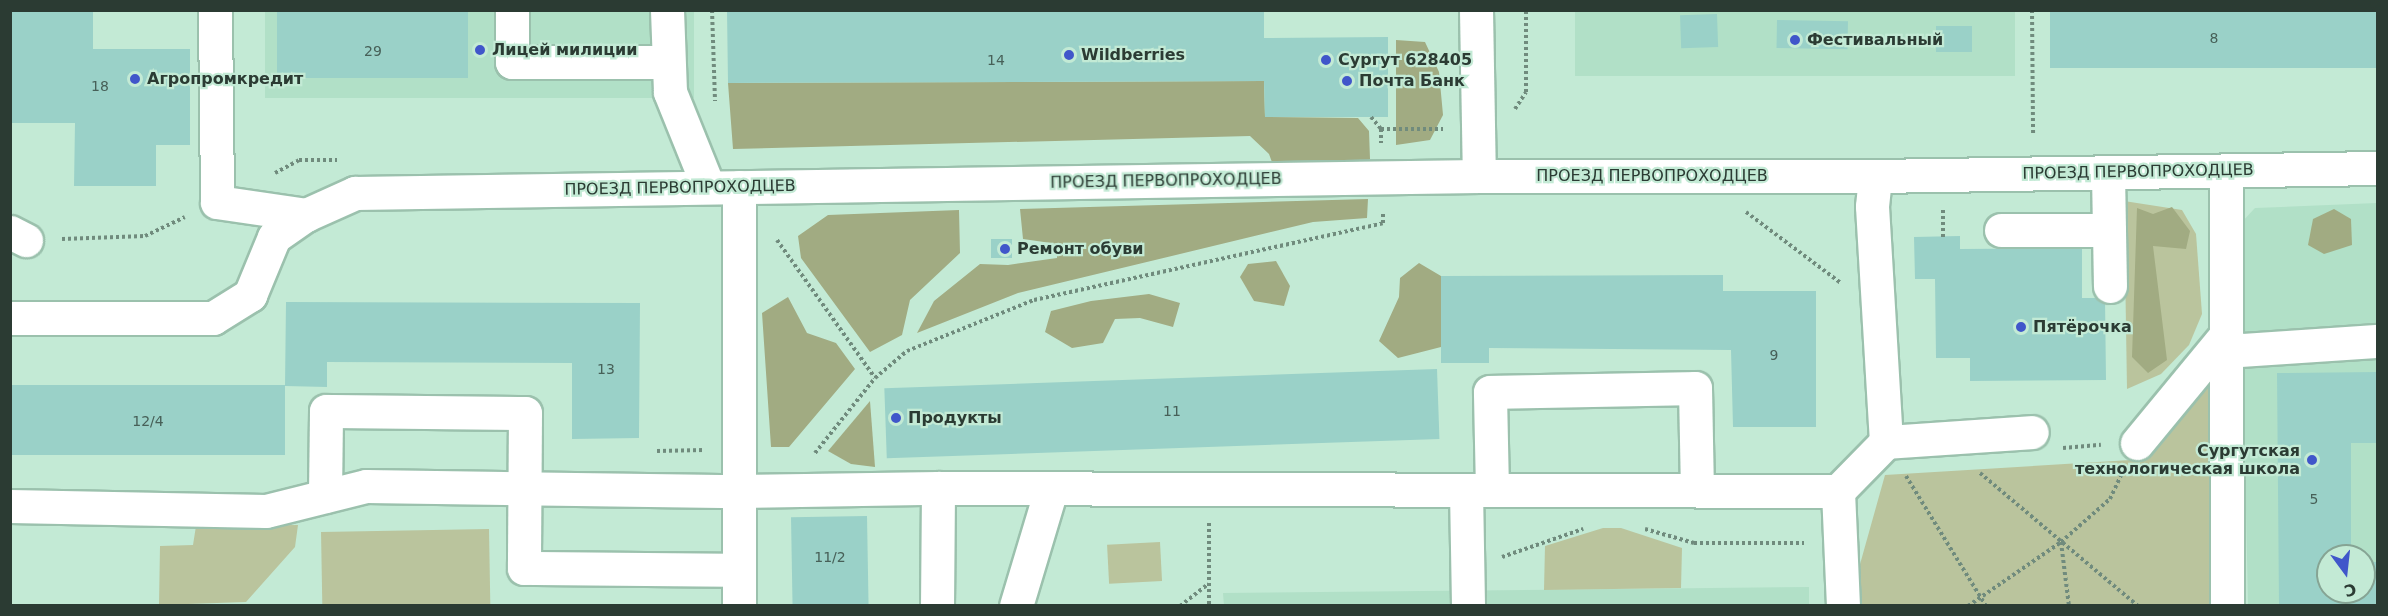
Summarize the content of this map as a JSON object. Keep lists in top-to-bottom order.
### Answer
{
  "streets": {
    "street": ["ПРОЕЗД ПЕРВОПРОХОДЦЕВ"]
  },
  "places": [
    "Фестивальный",
    "Лицей милиции",
    "Wildberries",
    "Сургут 628405",
    "Агропромкредит",
    "Почта Банк",
    "Ремонт обуви",
    "Пятёрочка",
    "Продукты",
    "Сургутская технологическая школа"
  ],
  "house_numbers": [
    "8",
    "29",
    "14",
    "18",
    "9",
    "13",
    "11",
    "12/4",
    "5",
    "11/2"
  ],
  "north": "bottom"
}
